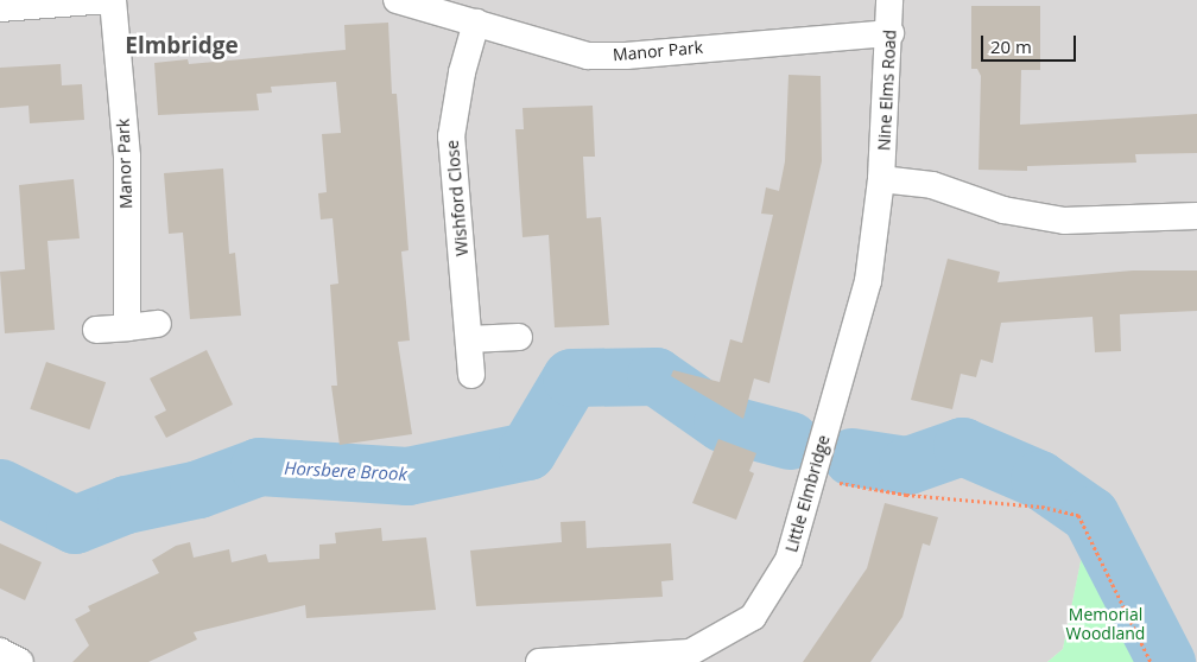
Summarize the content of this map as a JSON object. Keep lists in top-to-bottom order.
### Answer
{
  "streets": {
    "street": [
      "Manor Park",
      "Nine Elms Road",
      "Wishford Close",
      "Little Elmbridge"
    ]
  },
  "crossings": [
    ["Manor Park", "Nine Elms Road"],
    ["Manor Park", "Wishford Close"],
    ["Nine Elms Road", "Little Elmbridge"]
  ],
  "districts": ["Elmbridge"],
  "water": ["Horsbere Brook"],
  "parks": ["Memorial Woodland"],
  "scale_bar": "20 m"
}
